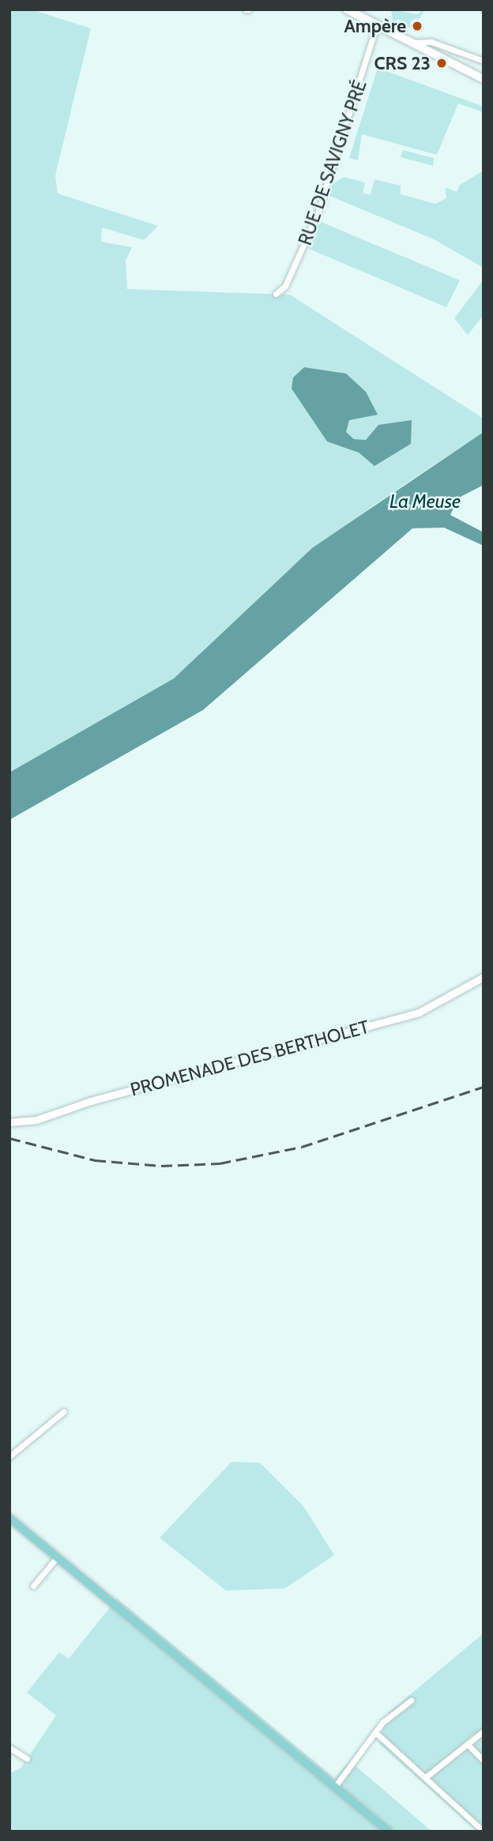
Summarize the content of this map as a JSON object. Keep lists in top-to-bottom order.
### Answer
{
  "streets": {
    "street": ["RUE DE SAVIGNY PRÉ", "PROMENADE DES BERTHOLET"]
  },
  "water": ["La Meuse"],
  "places": ["Ampère", "CRS 23"]
}
